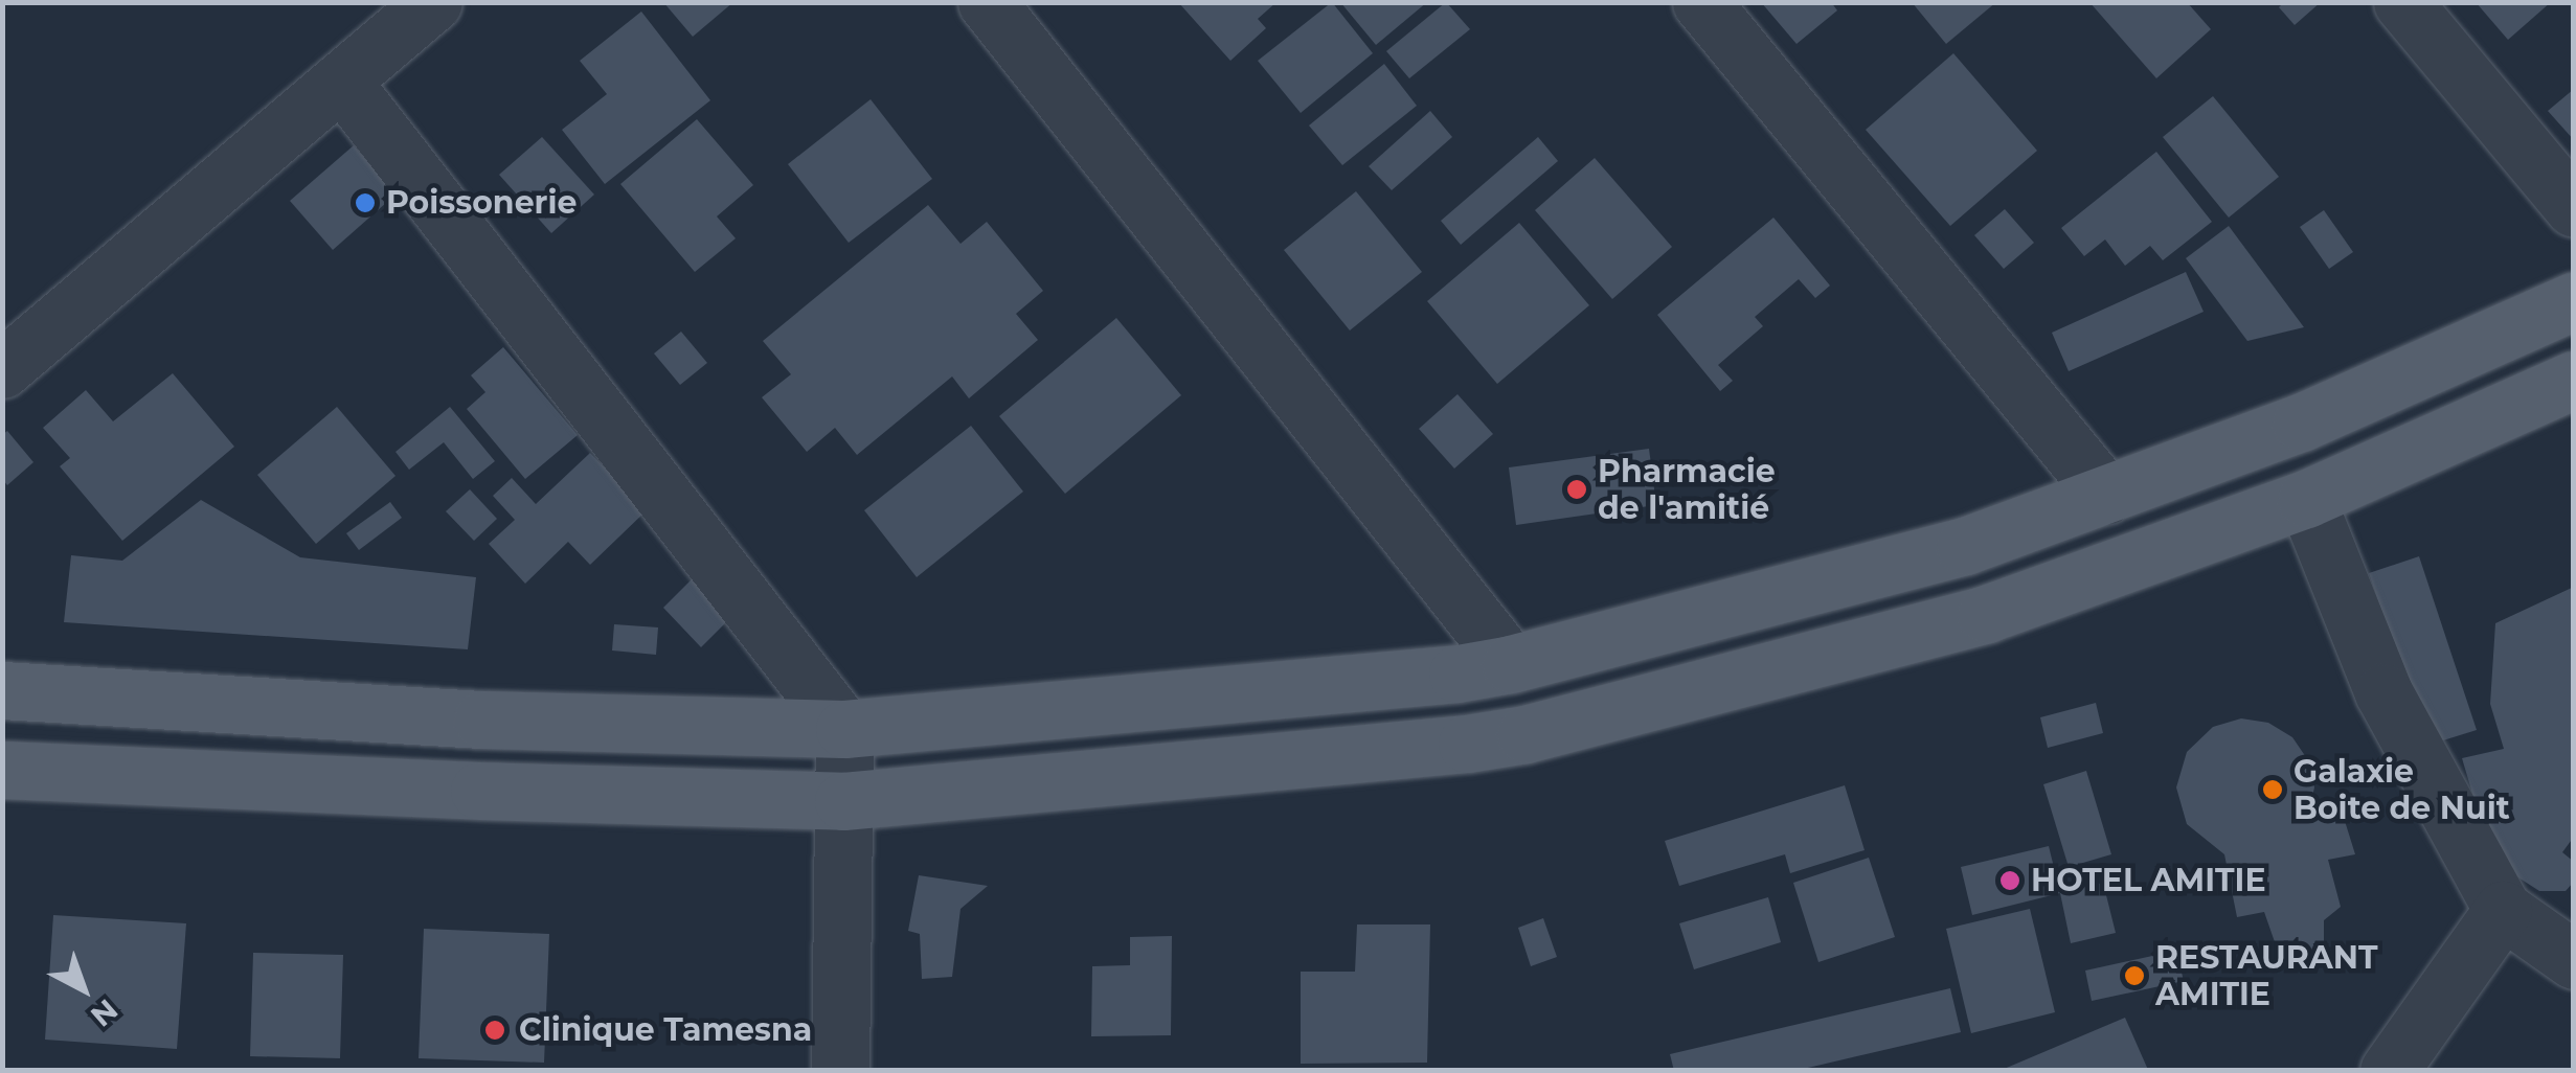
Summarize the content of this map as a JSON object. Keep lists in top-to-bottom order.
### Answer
{
  "places": [
    "Poissonerie",
    "Pharmacie de l'amitié",
    "Galaxie Boite de Nuit",
    "HOTEL AMITIE",
    "RESTAURANT AMITIE",
    "Clinique Tamesna"
  ],
  "north": "bottom right"
}
